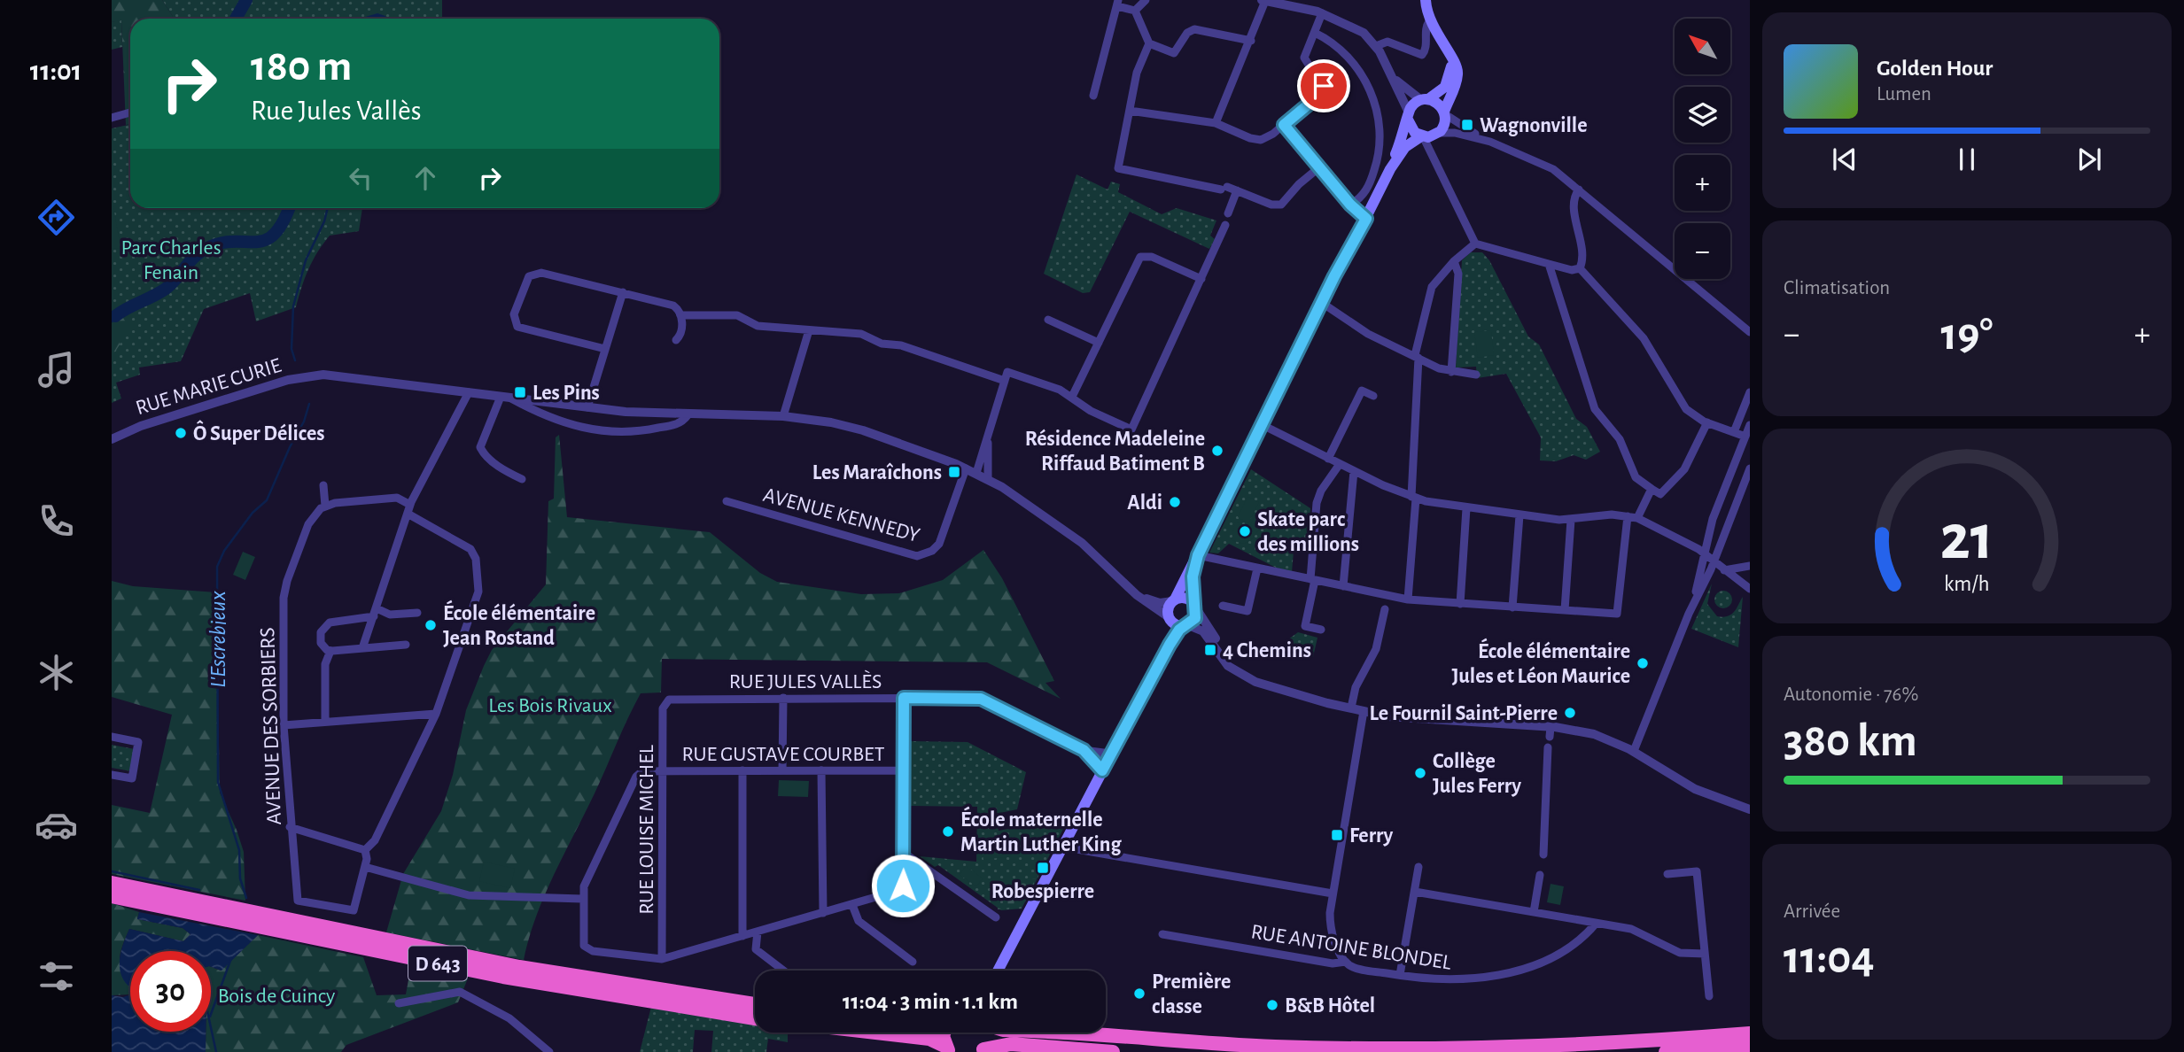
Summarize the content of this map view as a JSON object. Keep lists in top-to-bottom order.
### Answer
{
  "streets": {
    "highway": ["D 643"],
    "street": [
      "RUE MARIE CURIE",
      "AVENUE KENNEDY",
      "RUE JULES VALLÈS",
      "AVENUE DES SORBIERS",
      "RUE GUSTAVE COURBET",
      "RUE LOUISE MICHEL",
      "RUE ANTOINE BLONDEL"
    ]
  },
  "crossings": [
    ["RUE JULES VALLÈS", "RUE LOUISE MICHEL"],
    ["RUE GUSTAVE COURBET", "RUE LOUISE MICHEL"]
  ],
  "water": ["L'Escrebieux"],
  "parks": ["Parc Charles Fenain", "Les Bois Rivaux", "Bois de Cuincy"],
  "places": {
    "transit": [
      "Wagnonville",
      "Les Pins",
      "Les Maraîchons",
      "4 Chemins",
      "Ferry",
      "Robespierre"
    ],
    "other": [
      "Ô Super Délices",
      "Résidence Madeleine Riffaud Batiment B",
      "Aldi",
      "Skate parc des millions",
      "École élémentaire Jean Rostand",
      "École élémentaire Jules et Léon Maurice",
      "Le Fournil Saint-Pierre",
      "Collège Jules Ferry",
      "École maternelle Martin Luther King",
      "Première classe",
      "B&B Hôtel"
    ]
  },
  "north": "top left",
  "page": {
    "tabs": "11:01",
    "map_buttons": ["+", "−"],
    "turn": ["180 m", "Rue Jules Vallès"],
    "song": ["Golden Hour", "Lumen"],
    "tile": [
      "Climatisation",
      ["Autonomie · 76%", "380 km"],
      ["Arrivée", "11:04"]
    ],
    "heat": ["−", "19°", "+"],
    "limit": "30",
    "trip": "11:04 · 3 min · 1.1 km",
    "gauge": ["21", "km/h"]
  }
}
